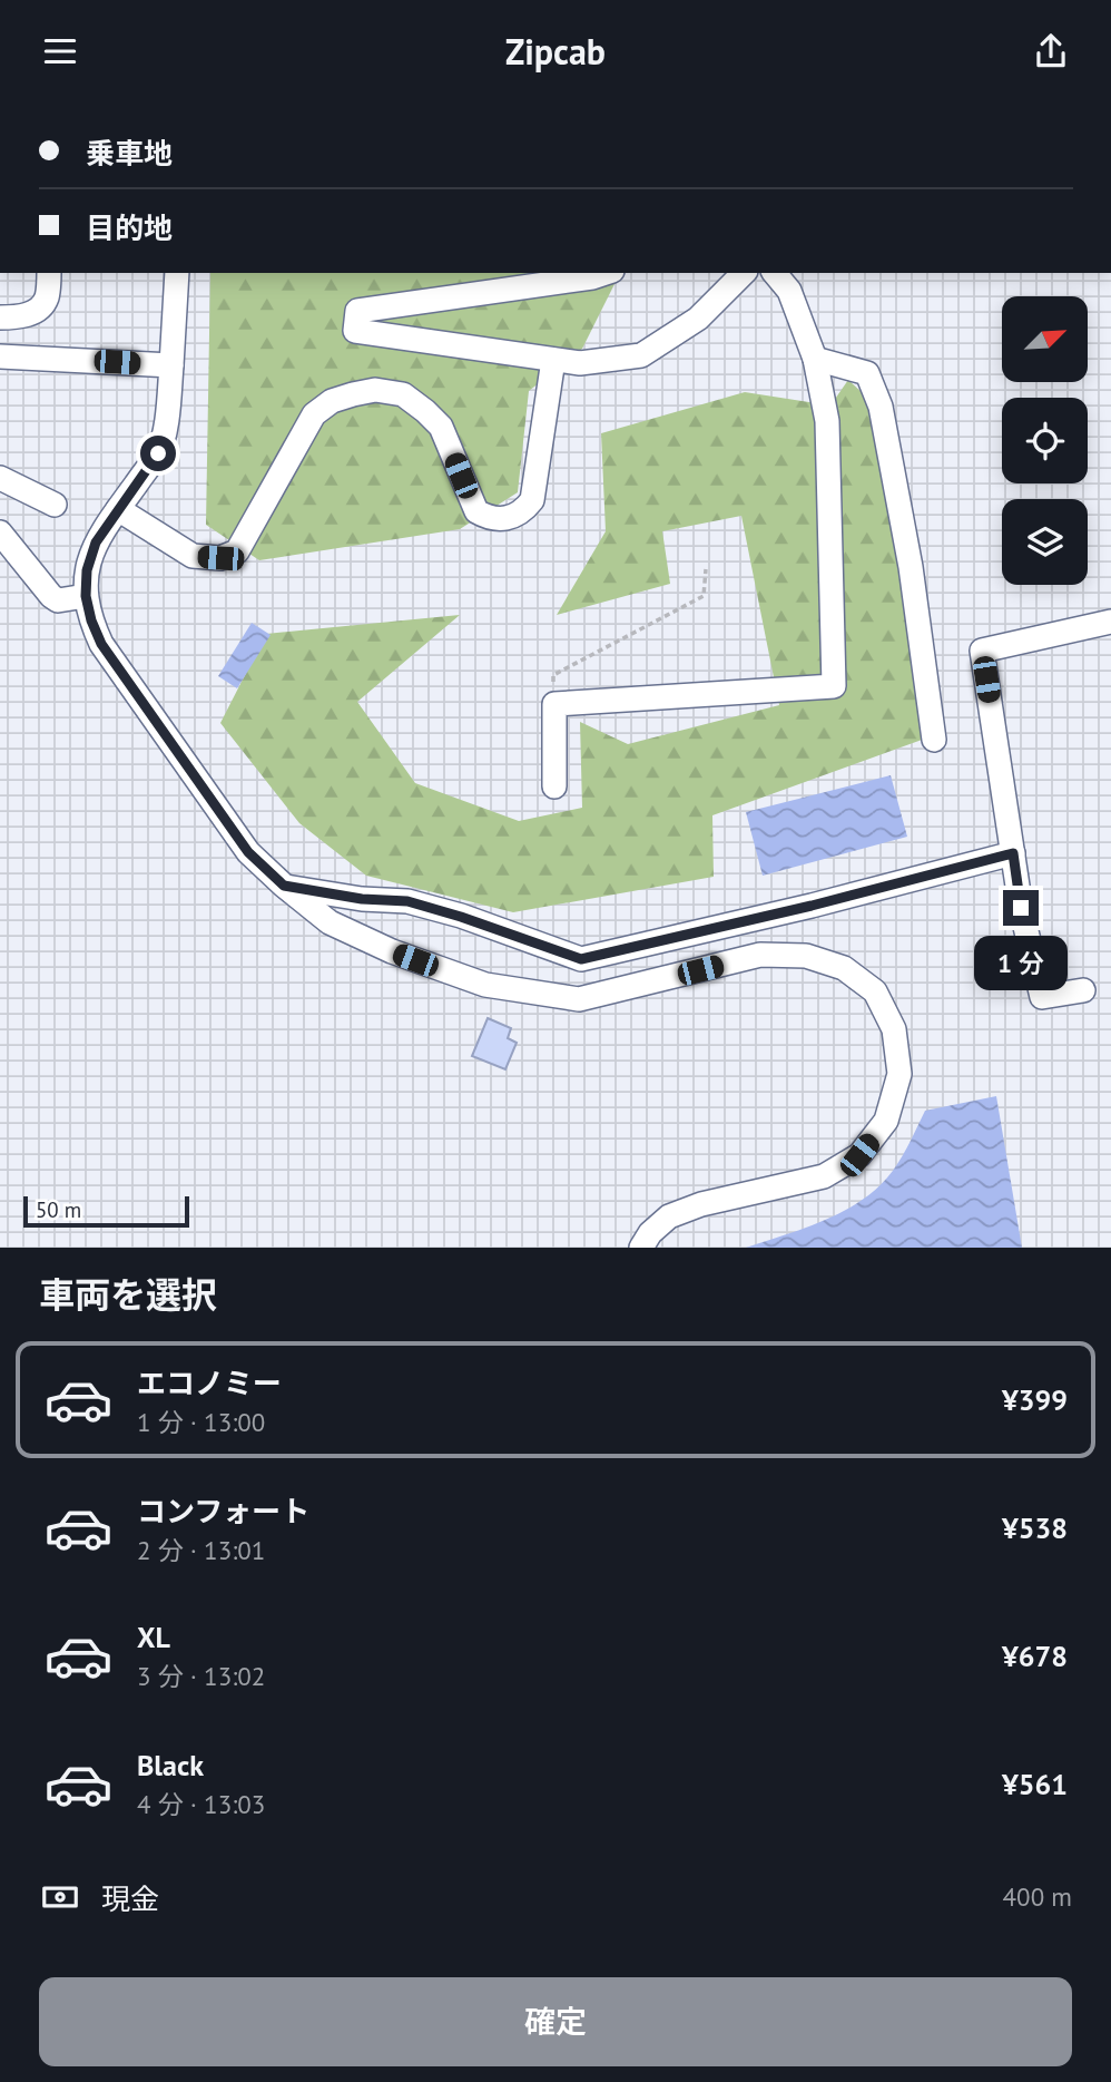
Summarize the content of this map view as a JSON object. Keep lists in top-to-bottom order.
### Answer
{
  "scale_bar": "50 m",
  "north": "top right",
  "page": {
    "header": "Zipcab",
    "banner": ["乗車地", "目的地"],
    "bubble": "1 分",
    "scale": "50 m",
    "heading": "車両を選択",
    "list": [
      {
        "name": "エコノミー",
        "note": "1 分 · 13:00",
        "value": "¥399"
      },
      {
        "name": "コンフォート",
        "note": "2 分 · 13:01",
        "value": "¥538"
      },
      {
        "name": "XL",
        "note": "3 分 · 13:02",
        "value": "¥678"
      },
      {
        "name": "Black",
        "note": "4 分 · 13:03",
        "value": "¥561"
      }
    ],
    "pay": ["現金", "400 m"],
    "buttons": "確定"
  }
}
